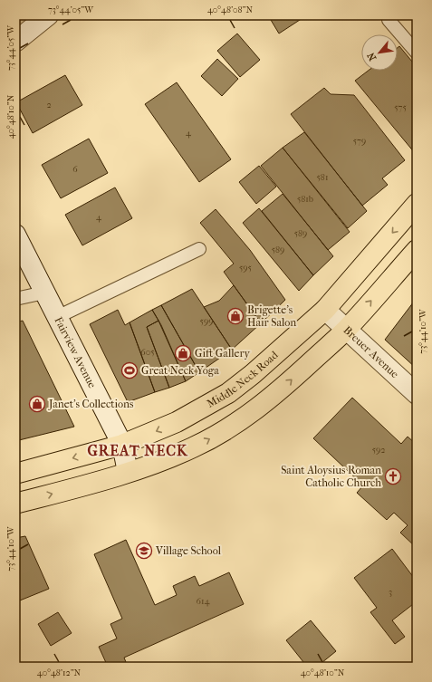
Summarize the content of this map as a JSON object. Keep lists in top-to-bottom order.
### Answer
{
  "streets": {
    "main road": ["Middle Neck Road"],
    "street": ["Fairview Avenue", "Breuer Avenue"]
  },
  "crossings": [
    ["Fairview Avenue", "Middle Neck Road"],
    ["Breuer Avenue", "Middle Neck Road"]
  ],
  "districts": ["GREAT NECK"],
  "places": {
    "shop": ["Brigette's Hair Salon", "Gift Gallery", "Janet's Collections"],
    "sports": ["Great Neck Yoga"],
    "church": ["Saint Aloysius Roman Catholic Church"],
    "school or university": ["Village School"]
  },
  "house_numbers": [
    "2",
    "575",
    "4",
    "579",
    "6",
    "581",
    "581b",
    "4",
    "589",
    "589",
    "595",
    "599",
    "605",
    "592",
    "3",
    "614"
  ],
  "north": "bottom left",
  "coordinates": [
    "73°44'05\"W",
    "40°48'08\"N",
    "40°48'10\"N",
    "73°44'10\"W",
    "40°48'12\"N"
  ]
}
